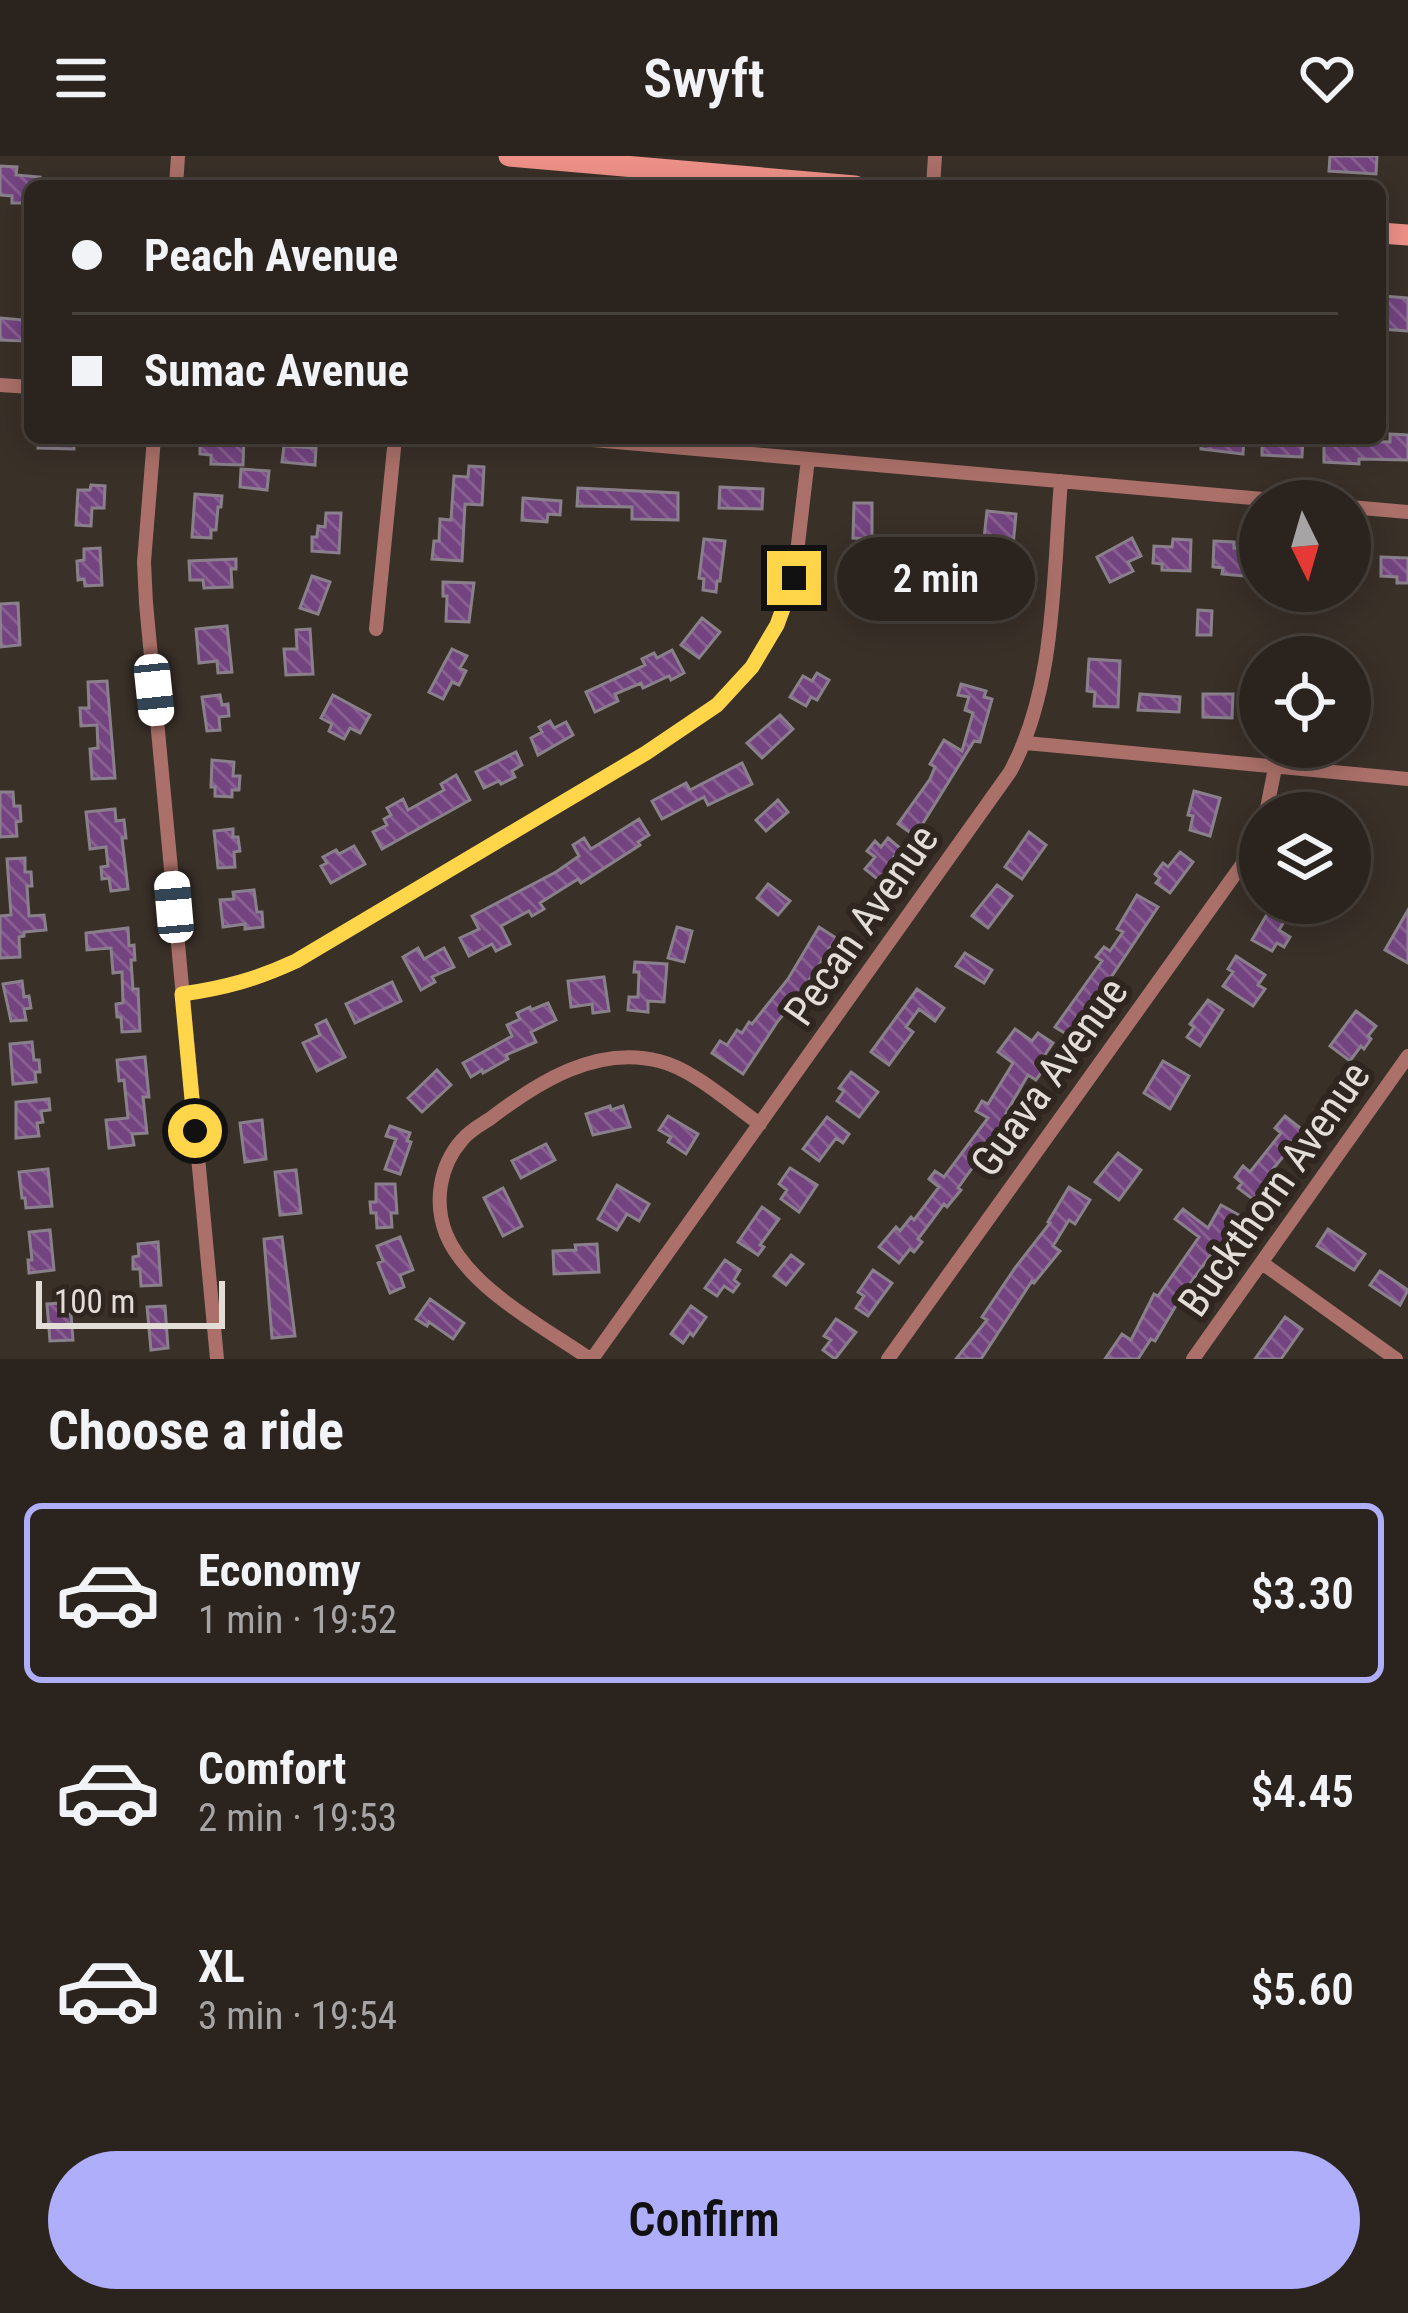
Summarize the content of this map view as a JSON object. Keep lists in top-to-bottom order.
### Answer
{
  "streets": {
    "street": ["Pecan Avenue", "Guava Avenue", "Buckthorn Avenue"]
  },
  "scale_bar": "100 m",
  "north": "bottom",
  "page": {
    "header": "Swyft",
    "banner": ["Peach Avenue", "Sumac Avenue"],
    "bubble": "2 min",
    "scale": "100 m",
    "heading": "Choose a ride",
    "list": [
      {
        "name": "Economy",
        "note": "1 min · 19:52",
        "value": "$3.30"
      },
      {
        "name": "Comfort",
        "note": "2 min · 19:53",
        "value": "$4.45"
      },
      {
        "name": "XL",
        "note": "3 min · 19:54",
        "value": "$5.60"
      }
    ],
    "buttons": "Confirm"
  }
}
